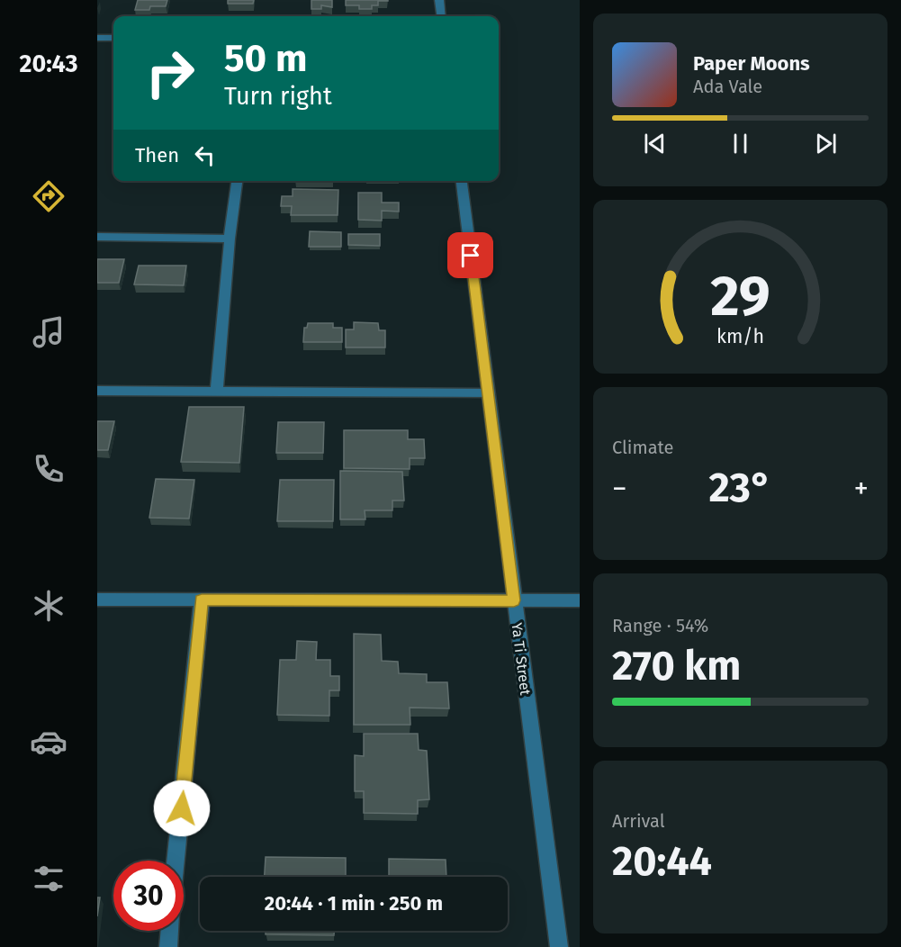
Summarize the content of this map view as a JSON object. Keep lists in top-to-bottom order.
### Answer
{
  "streets": {
    "street": ["Ya Ti Street"]
  },
  "page": {
    "tabs": "20:43",
    "turn": ["50 m", "Turn right"],
    "song": ["Paper Moons", "Ada Vale"],
    "then": "Then",
    "tile": [
      "Climate",
      ["Range · 54%", "270 km"],
      ["Arrival", "20:44"]
    ],
    "heat": ["−", "23°", "+"],
    "limit": "30",
    "trip": "20:44 · 1 min · 250 m",
    "gauge": ["29", "km/h"]
  }
}
